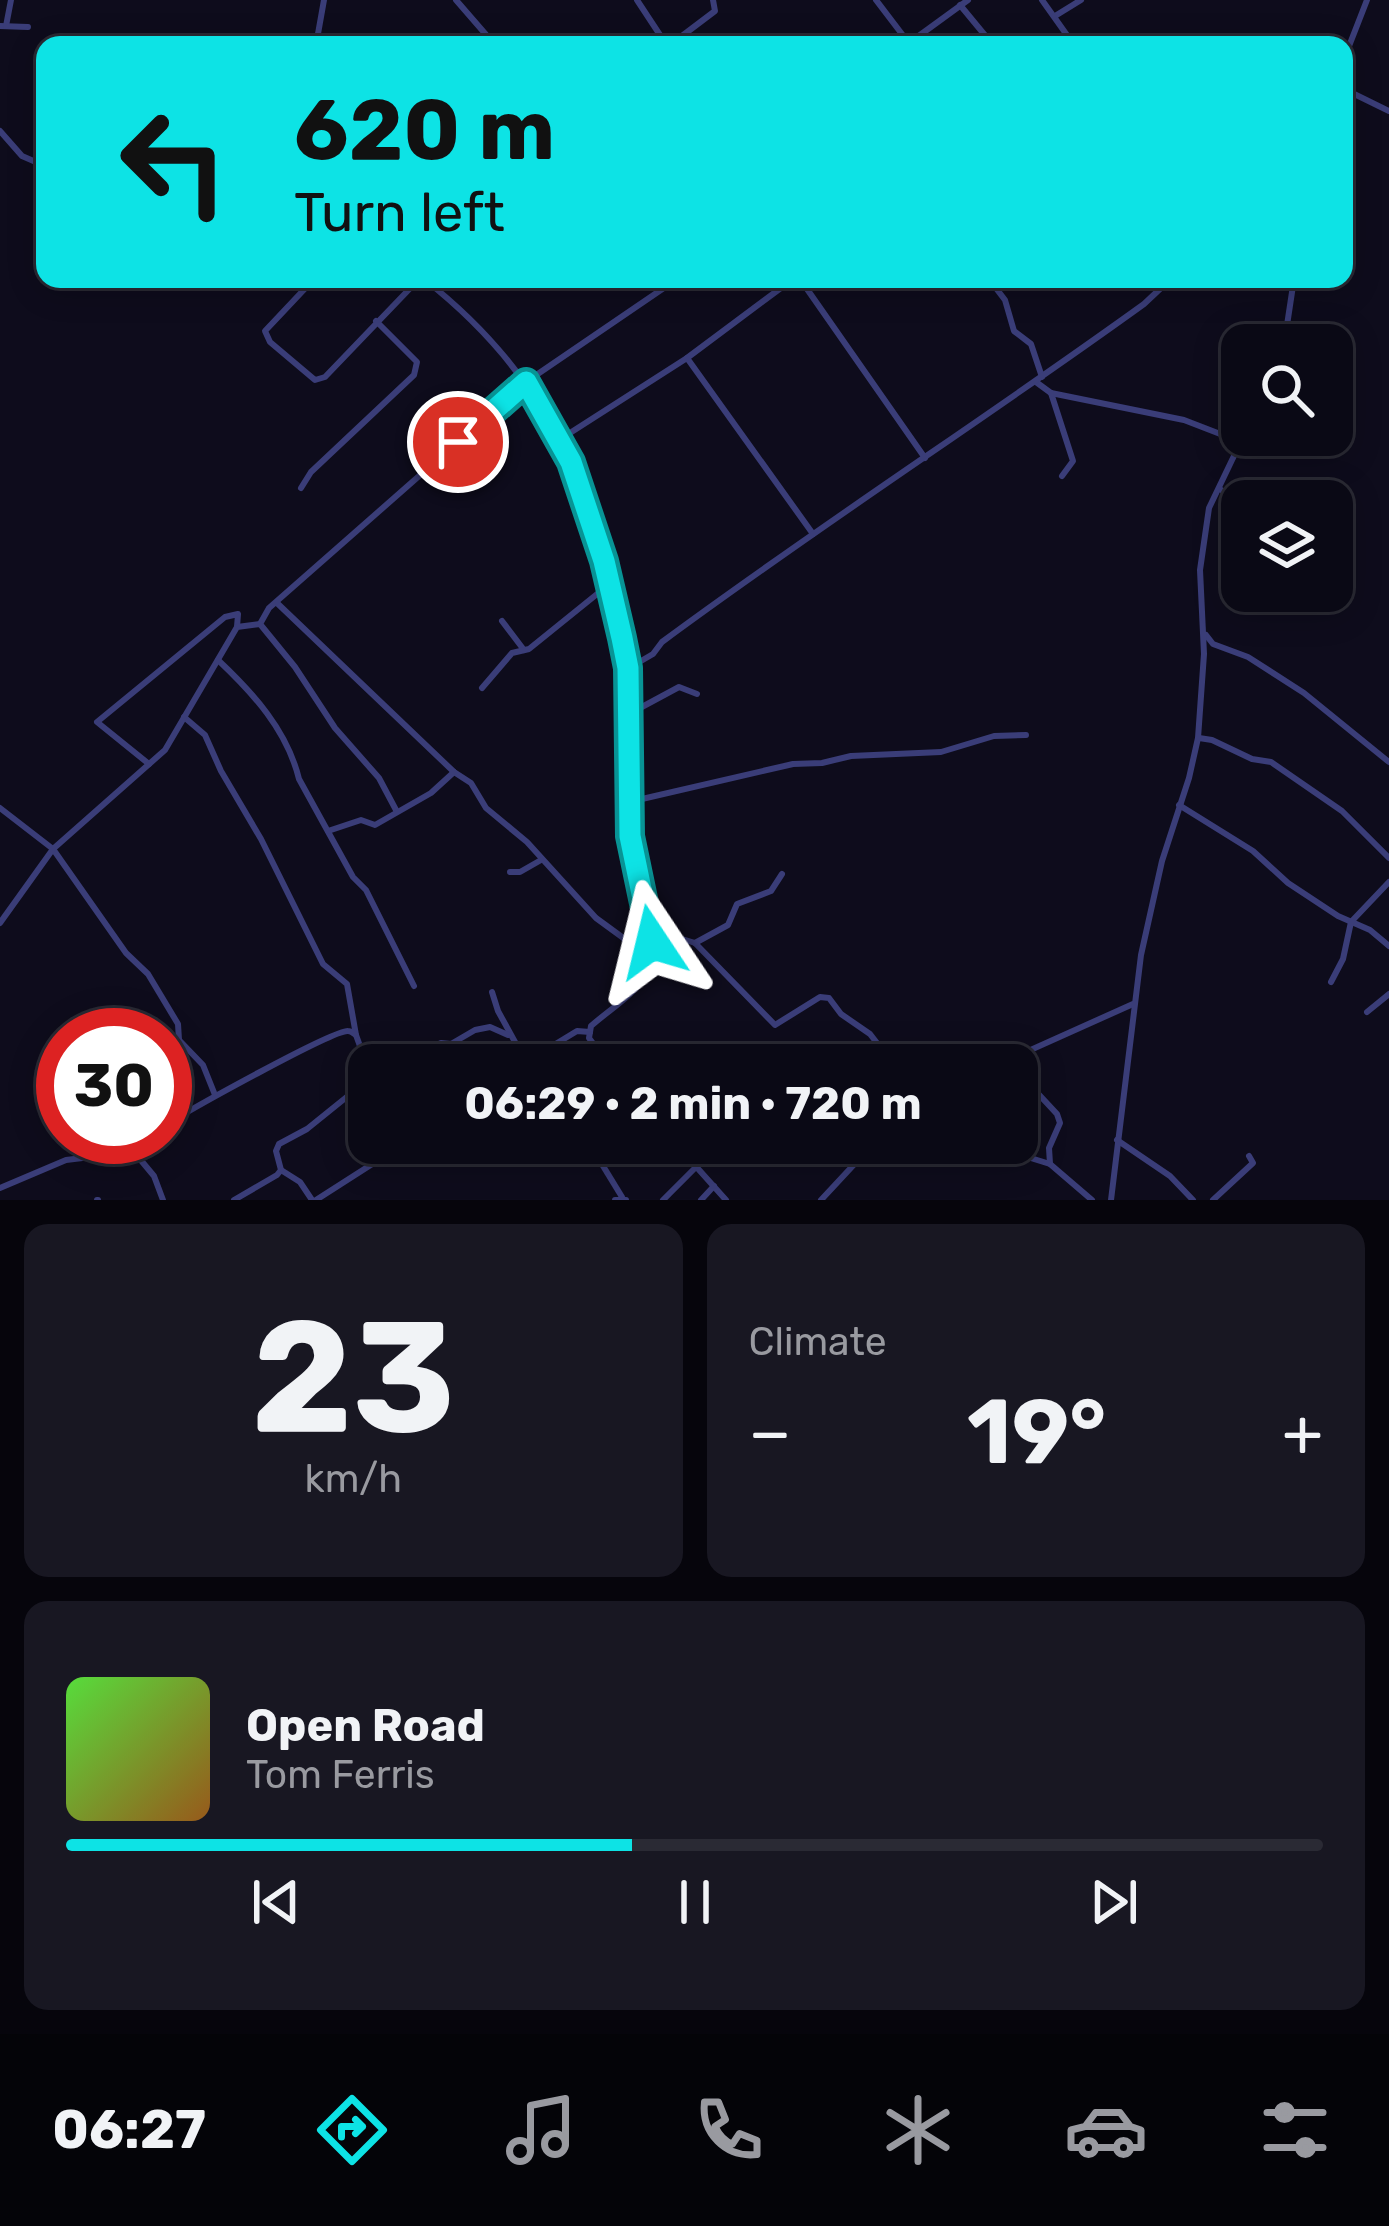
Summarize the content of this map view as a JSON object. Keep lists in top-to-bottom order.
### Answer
{
  "page": {
    "turn": ["620 m", "Turn left"],
    "limit": "30",
    "trip": "06:29 · 2 min · 720 m",
    "tile": [
      ["23", "km/h"],
      "Climate"
    ],
    "heat": ["−", "19°", "+"],
    "song": ["Open Road", "Tom Ferris"],
    "tabs": "06:27"
  }
}
